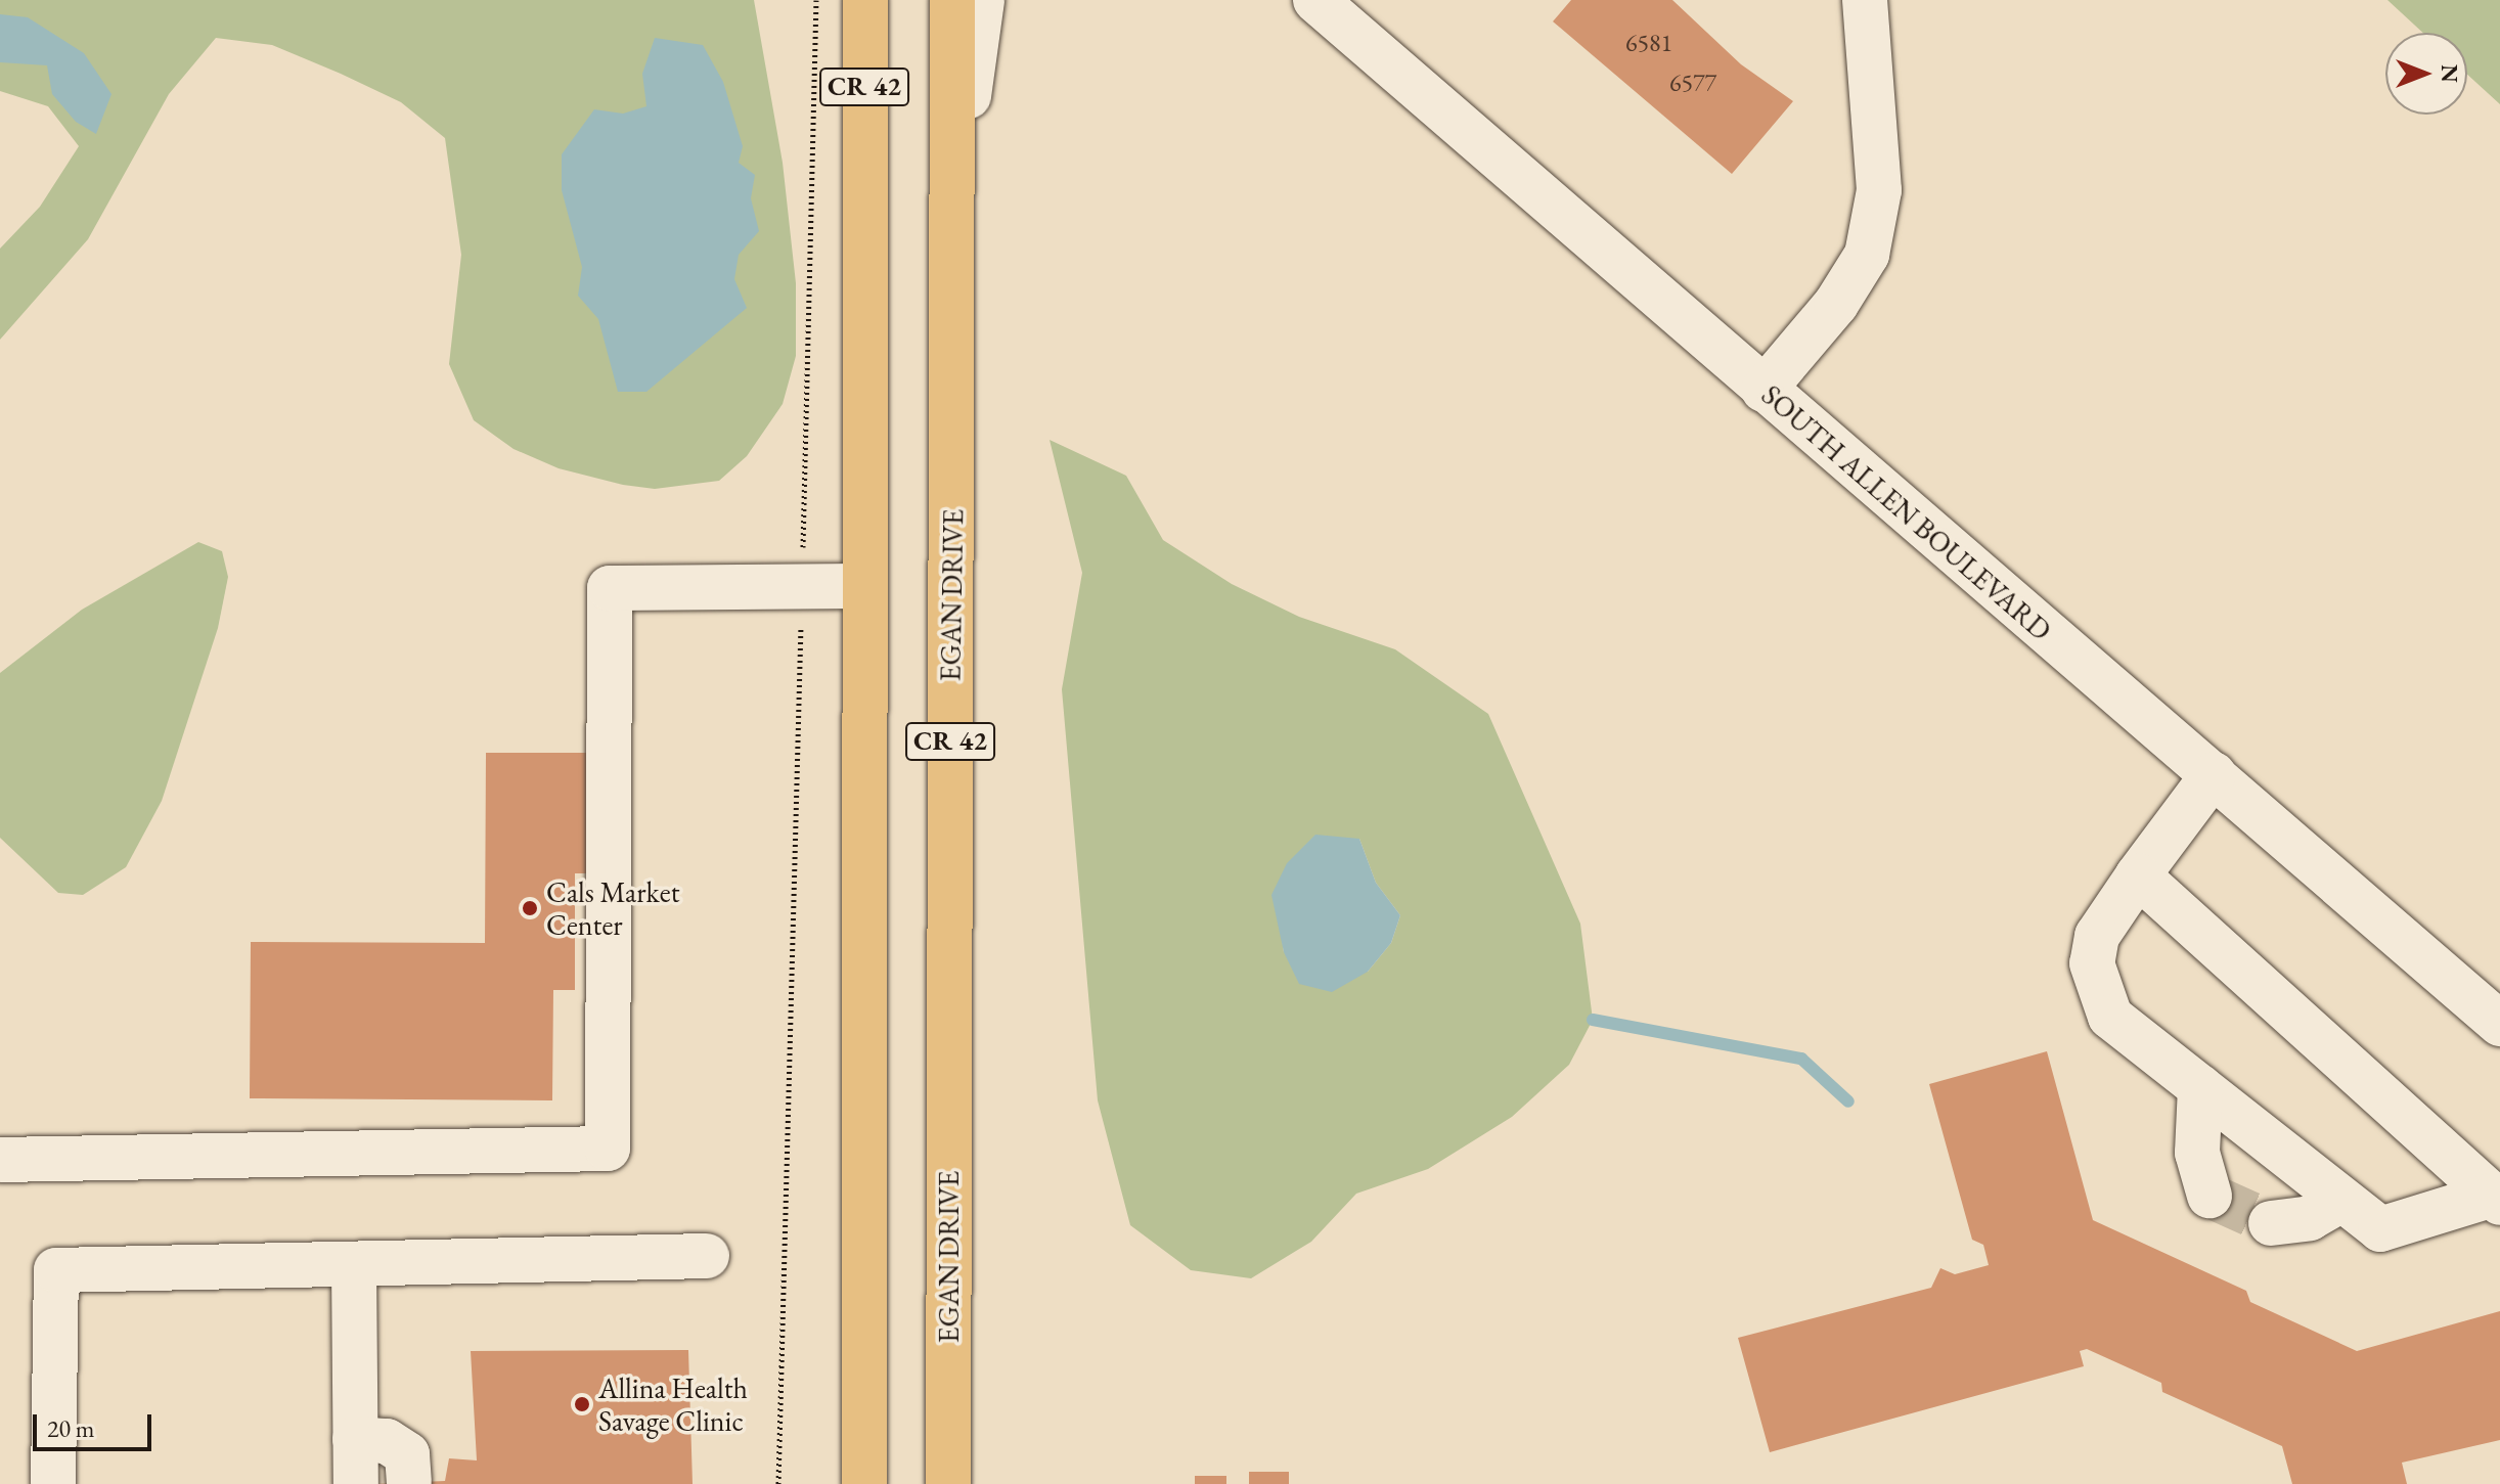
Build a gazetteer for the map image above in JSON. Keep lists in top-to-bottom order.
{
  "streets": {
    "highway": ["CR 42", "EGAN DRIVE"],
    "street": ["SOUTH ALLEN BOULEVARD"]
  },
  "places": ["Cals Market Center", "Allina Health Savage Clinic"],
  "house_numbers": ["6581", "6577"],
  "scale_bar": "20 m",
  "north": "right"
}
